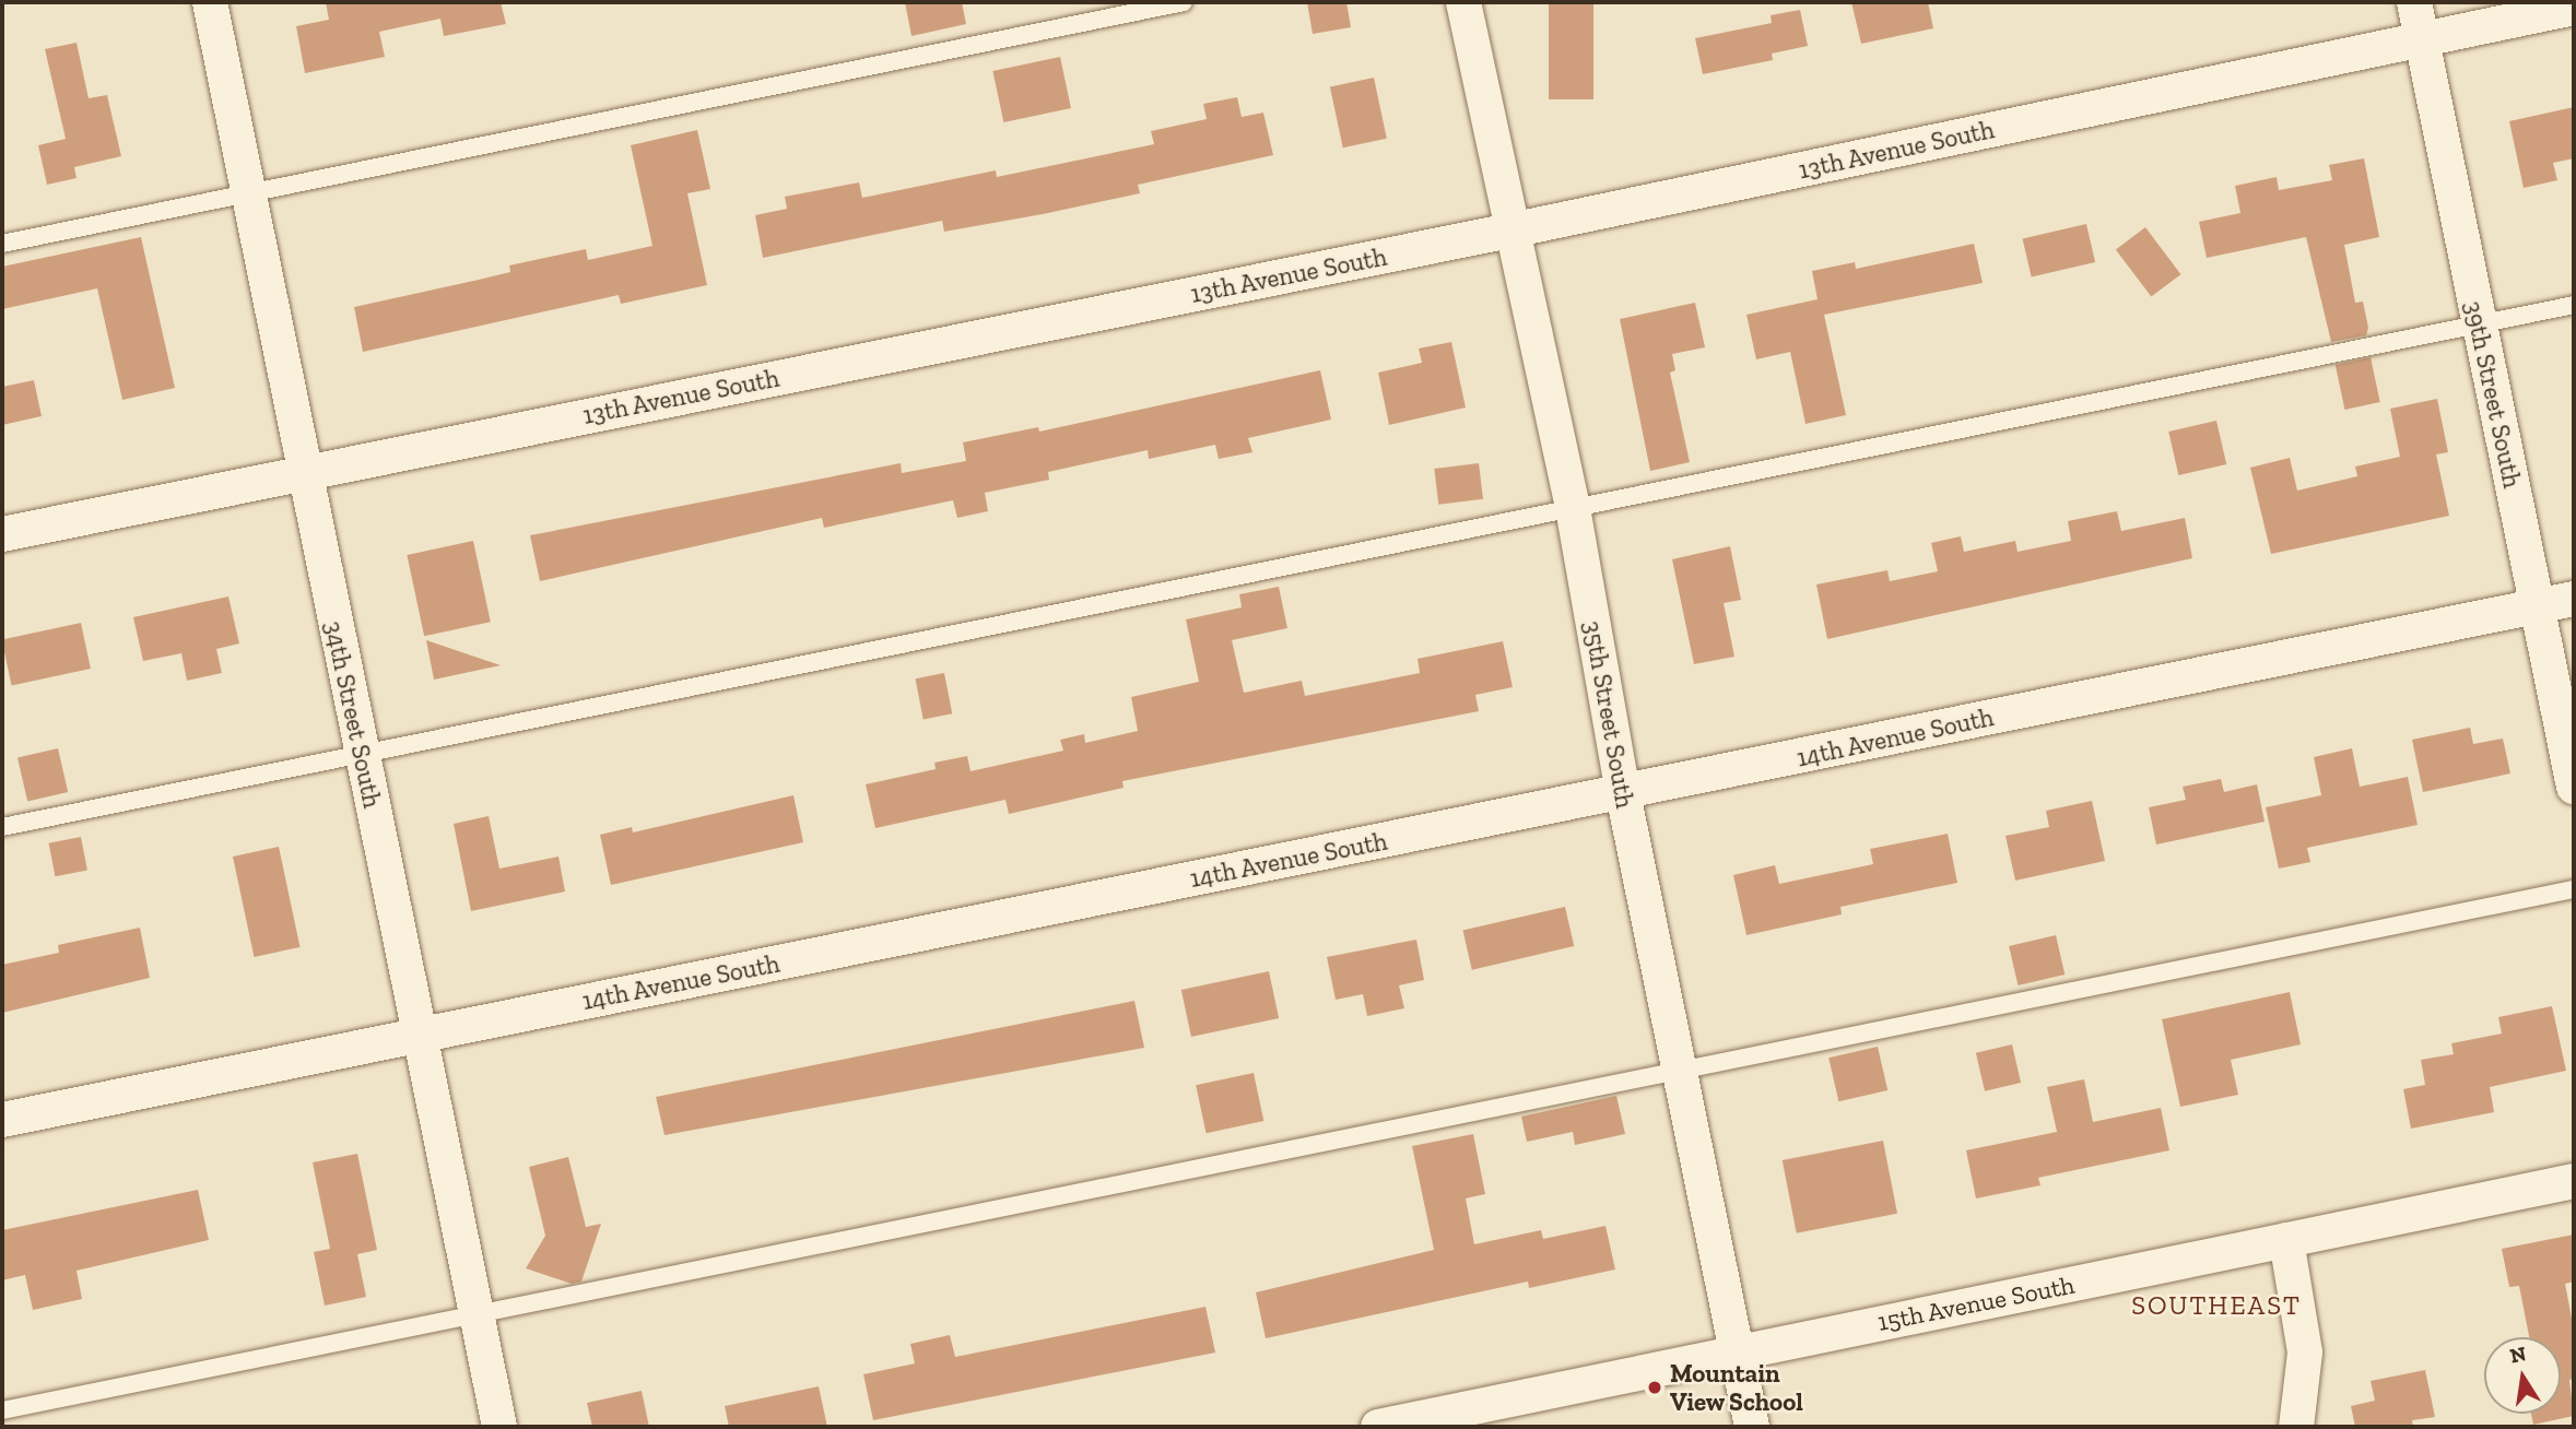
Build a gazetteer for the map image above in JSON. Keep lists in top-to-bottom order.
{
  "streets": {
    "street": [
      "13th Avenue South",
      "39th Street South",
      "34th Street South",
      "35th Street South",
      "14th Avenue South",
      "15th Avenue South"
    ]
  },
  "crossings": [
    ["13th Avenue South", "39th Street South"],
    ["13th Avenue South", "34th Street South"],
    ["13th Avenue South", "35th Street South"],
    ["39th Street South", "14th Avenue South"],
    ["34th Street South", "14th Avenue South"],
    ["35th Street South", "14th Avenue South"],
    ["35th Street South", "15th Avenue South"]
  ],
  "districts": ["SOUTHEAST"],
  "places": ["Mountain View School"],
  "north": "top"
}
